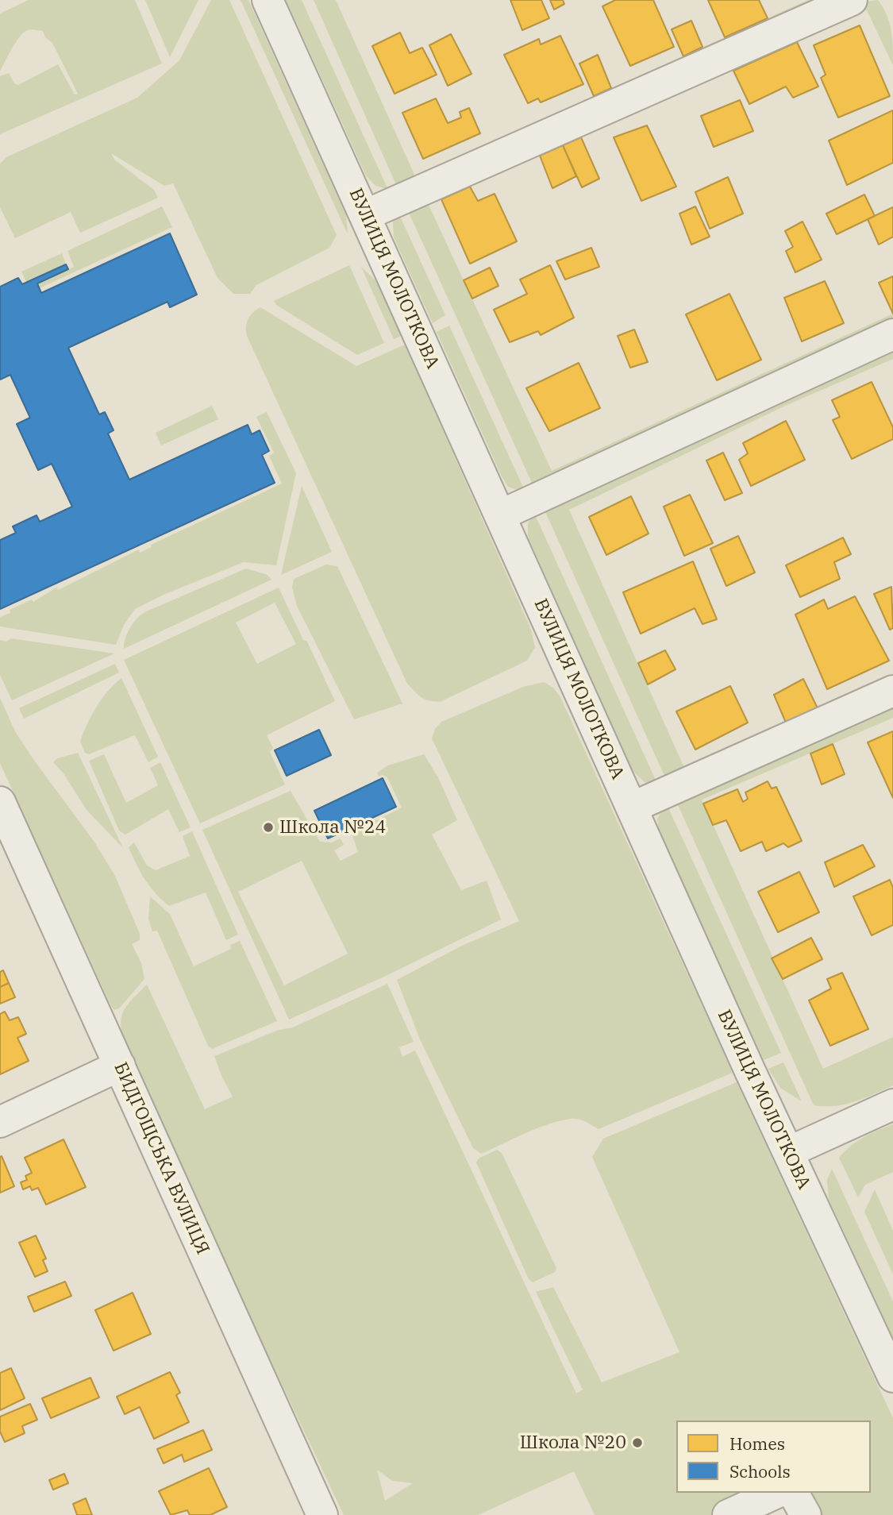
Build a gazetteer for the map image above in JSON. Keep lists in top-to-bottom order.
{
  "streets": {
    "street": ["ВУЛИЦЯ МОЛОТКОВА", "БИДГОЩСЬКА ВУЛИЦЯ"]
  },
  "places": ["Школа №24", "Школа №20"],
  "legend": ["Homes", "Schools"]
}
